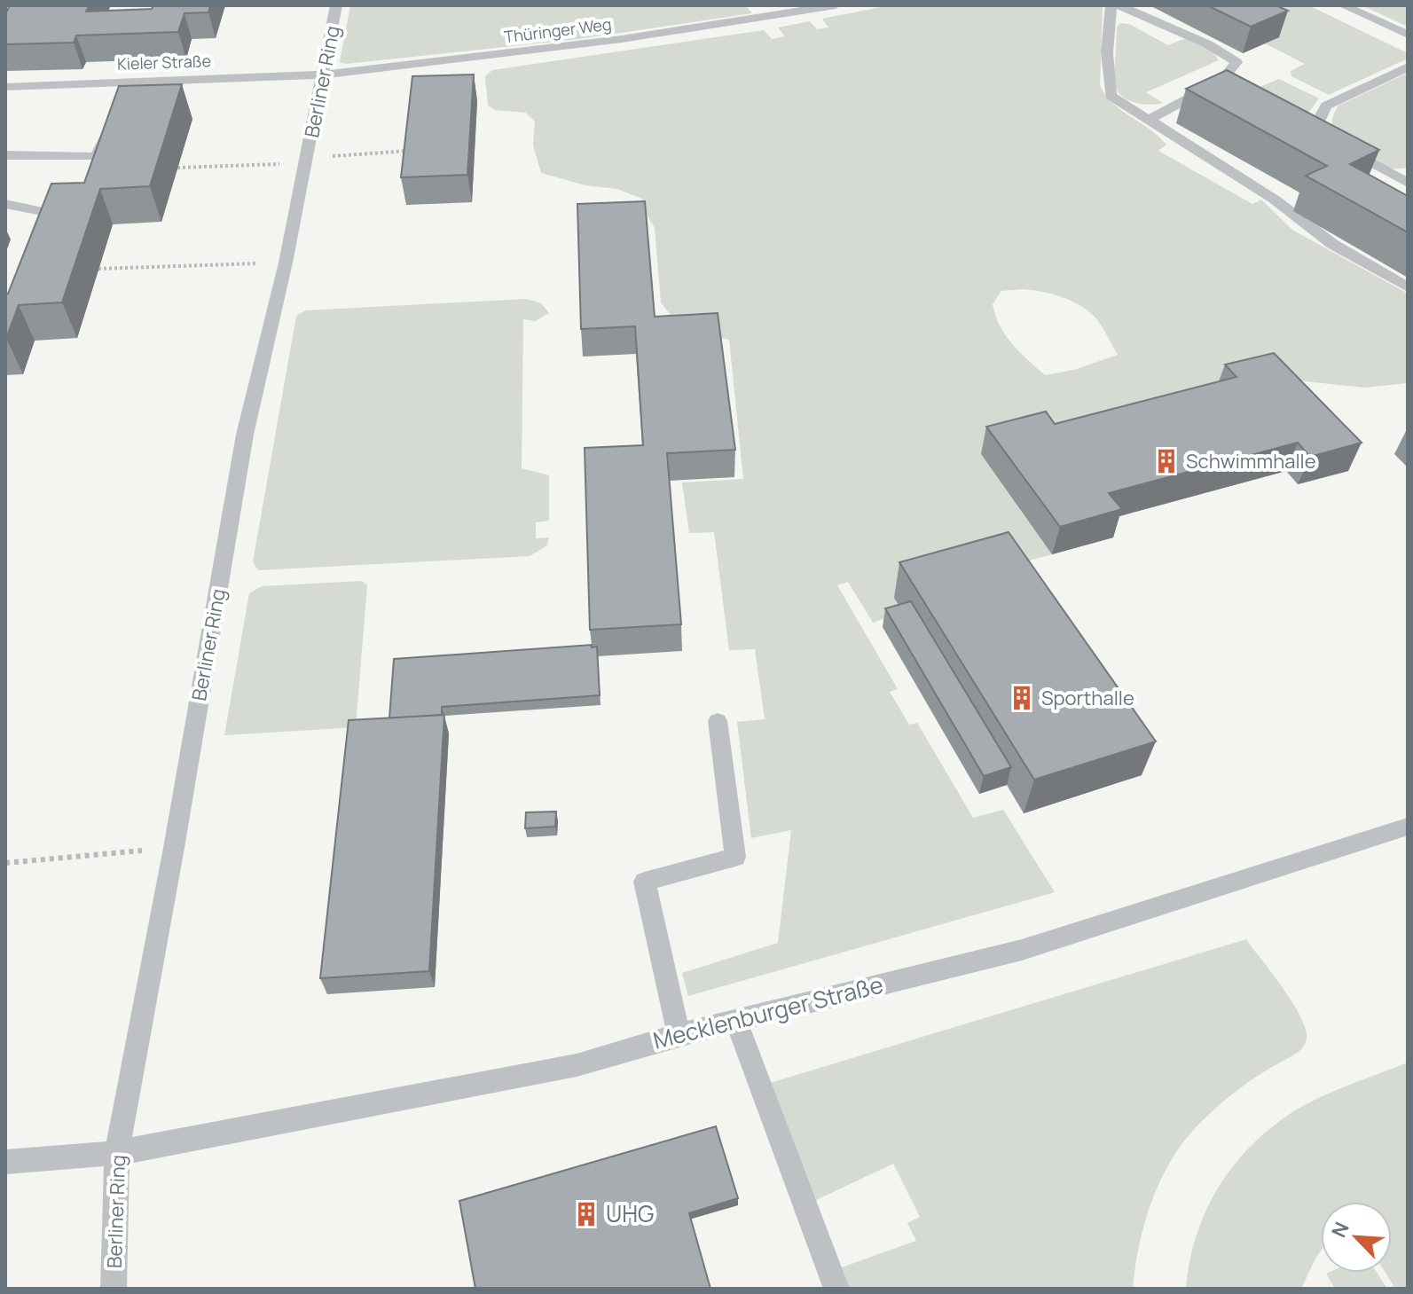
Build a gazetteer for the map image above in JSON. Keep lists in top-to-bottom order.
{
  "streets": {
    "lane": [
      "Thüringer Weg",
      "Kieler Straße",
      "Berliner Ring",
      "Mecklenburger Straße"
    ]
  },
  "crossings": [
    ["Thüringer Weg", "Kieler Straße"],
    ["Thüringer Weg", "Berliner Ring"],
    ["Kieler Straße", "Berliner Ring"],
    ["Berliner Ring", "Mecklenburger Straße"]
  ],
  "places": {
    "building": ["Schwimmhalle", "Sporthalle", "UHG"]
  },
  "north": "top left"
}
